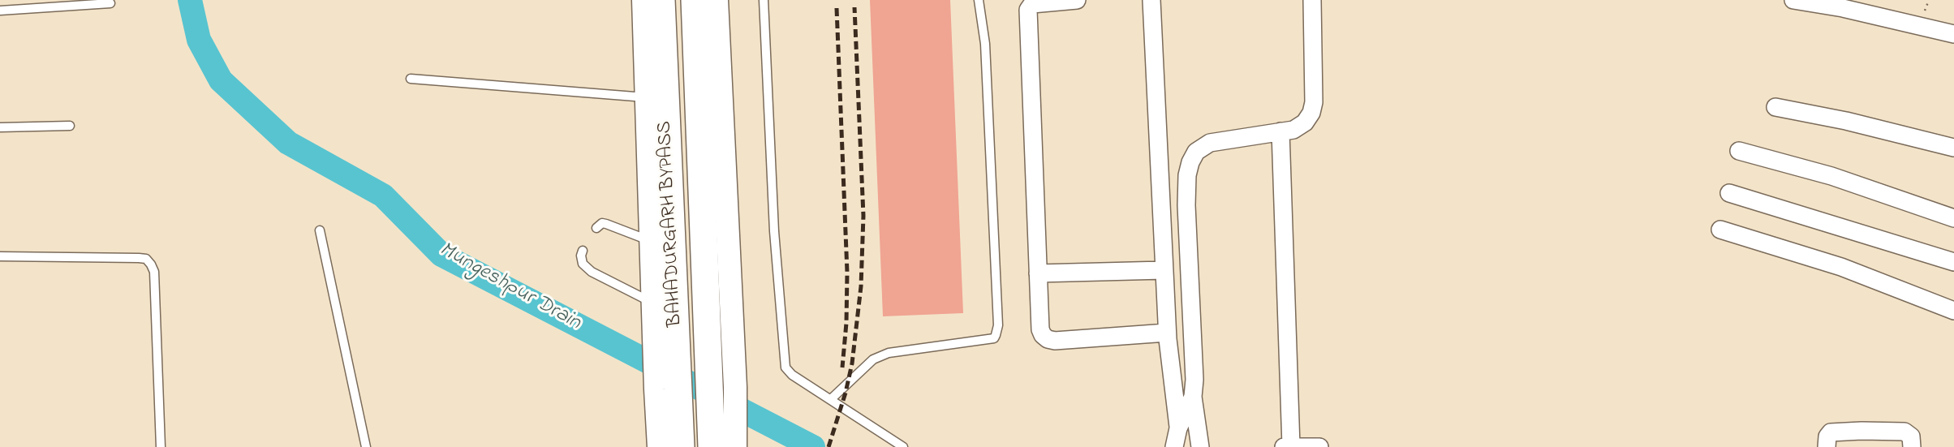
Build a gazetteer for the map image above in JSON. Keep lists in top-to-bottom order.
{
  "streets": {
    "highway": ["BAHADURGARH BYPASS"]
  },
  "water": ["Mungeshpur Drain"]
}
